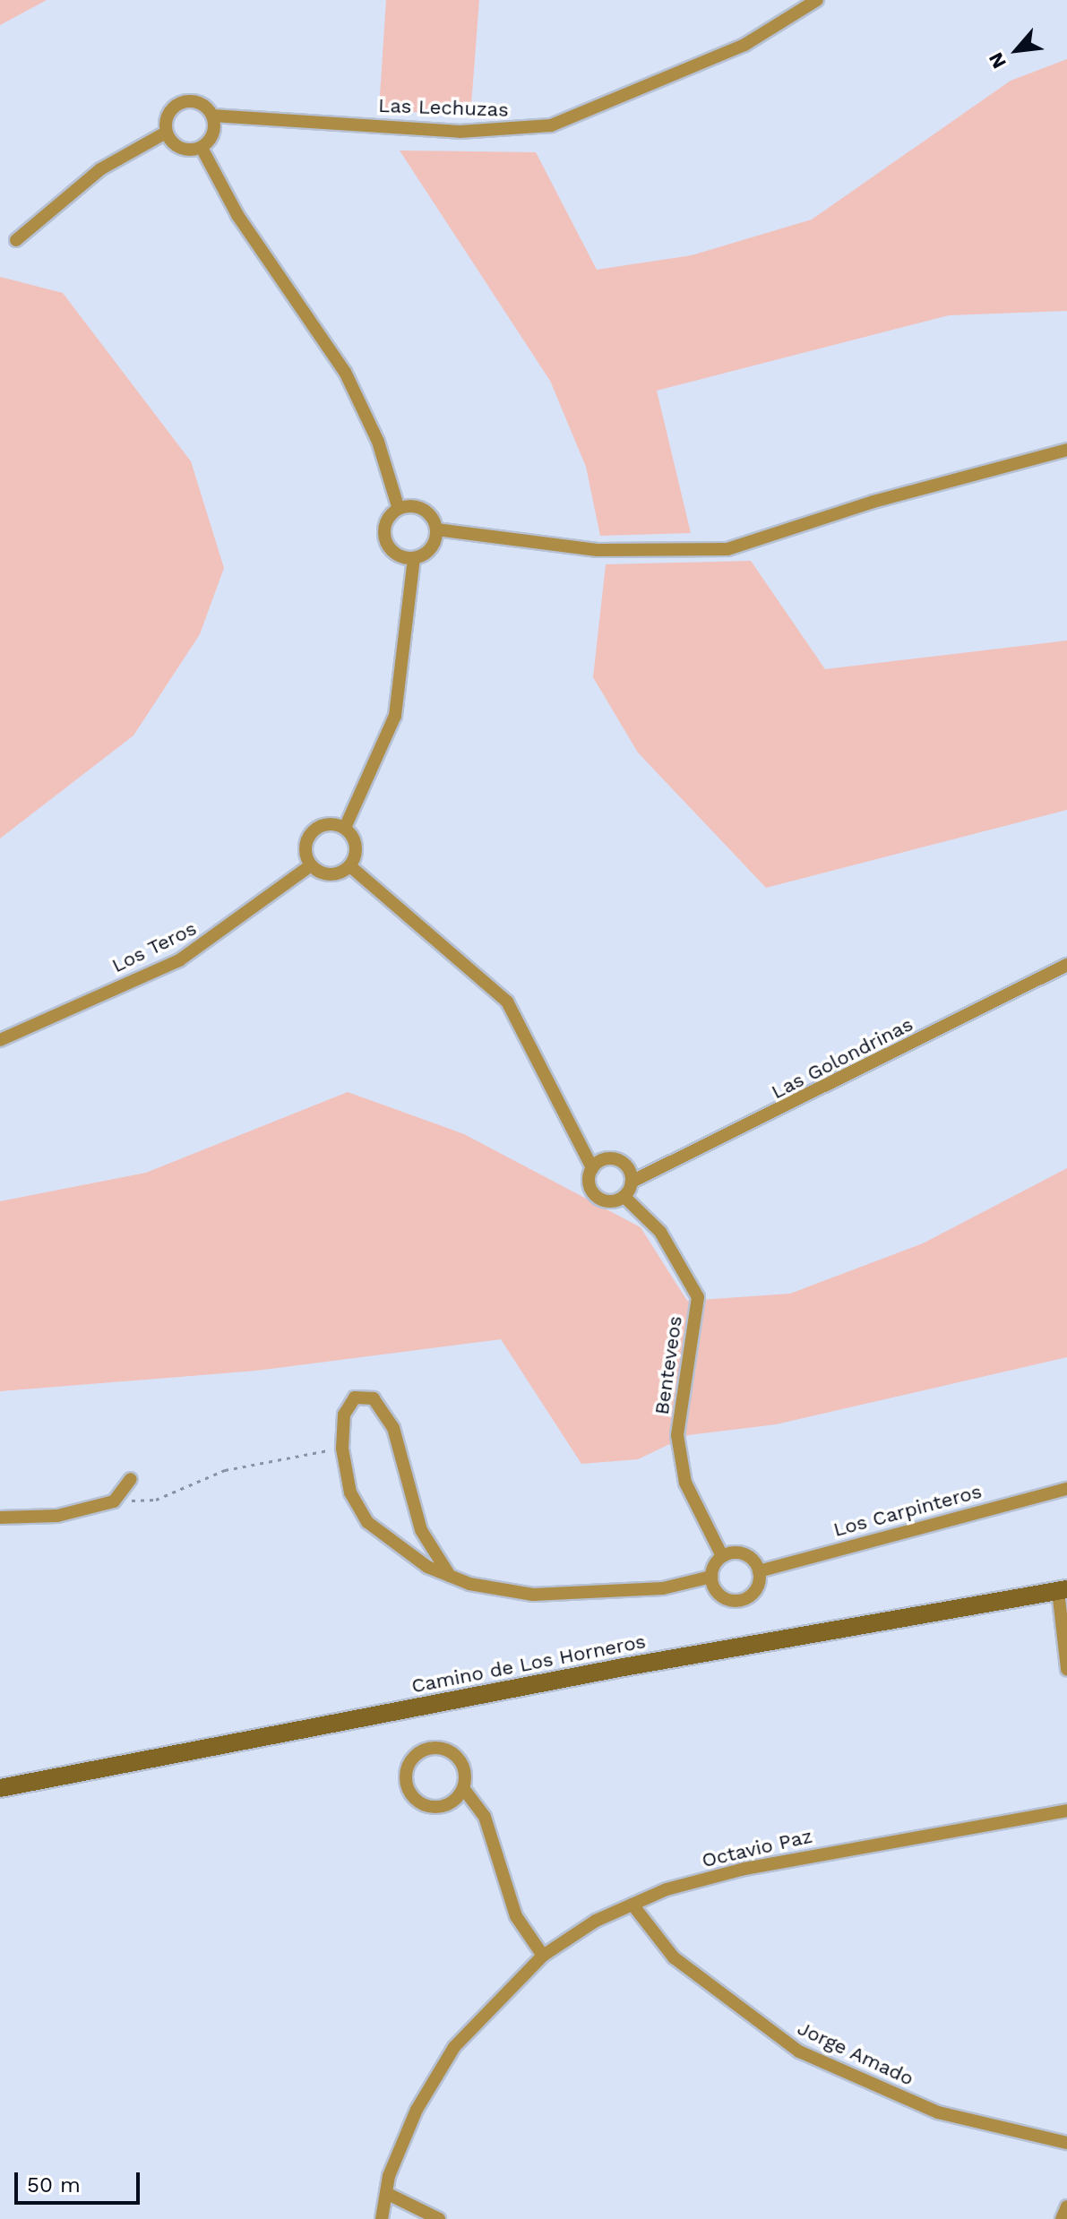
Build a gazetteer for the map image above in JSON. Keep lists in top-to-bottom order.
{
  "streets": {
    "street": [
      "Las Lechuzas",
      "Los Teros",
      "Las Golondrinas",
      "Benteveos",
      "Los Carpinteros",
      "Camino de Los Horneros",
      "Octavio Paz",
      "Jorge Amado"
    ]
  },
  "crossings": [
    ["Las Golondrinas", "Benteveos"],
    ["Benteveos", "Los Carpinteros"],
    ["Octavio Paz", "Jorge Amado"]
  ],
  "scale_bar": "50 m",
  "north": "bottom left"
}
